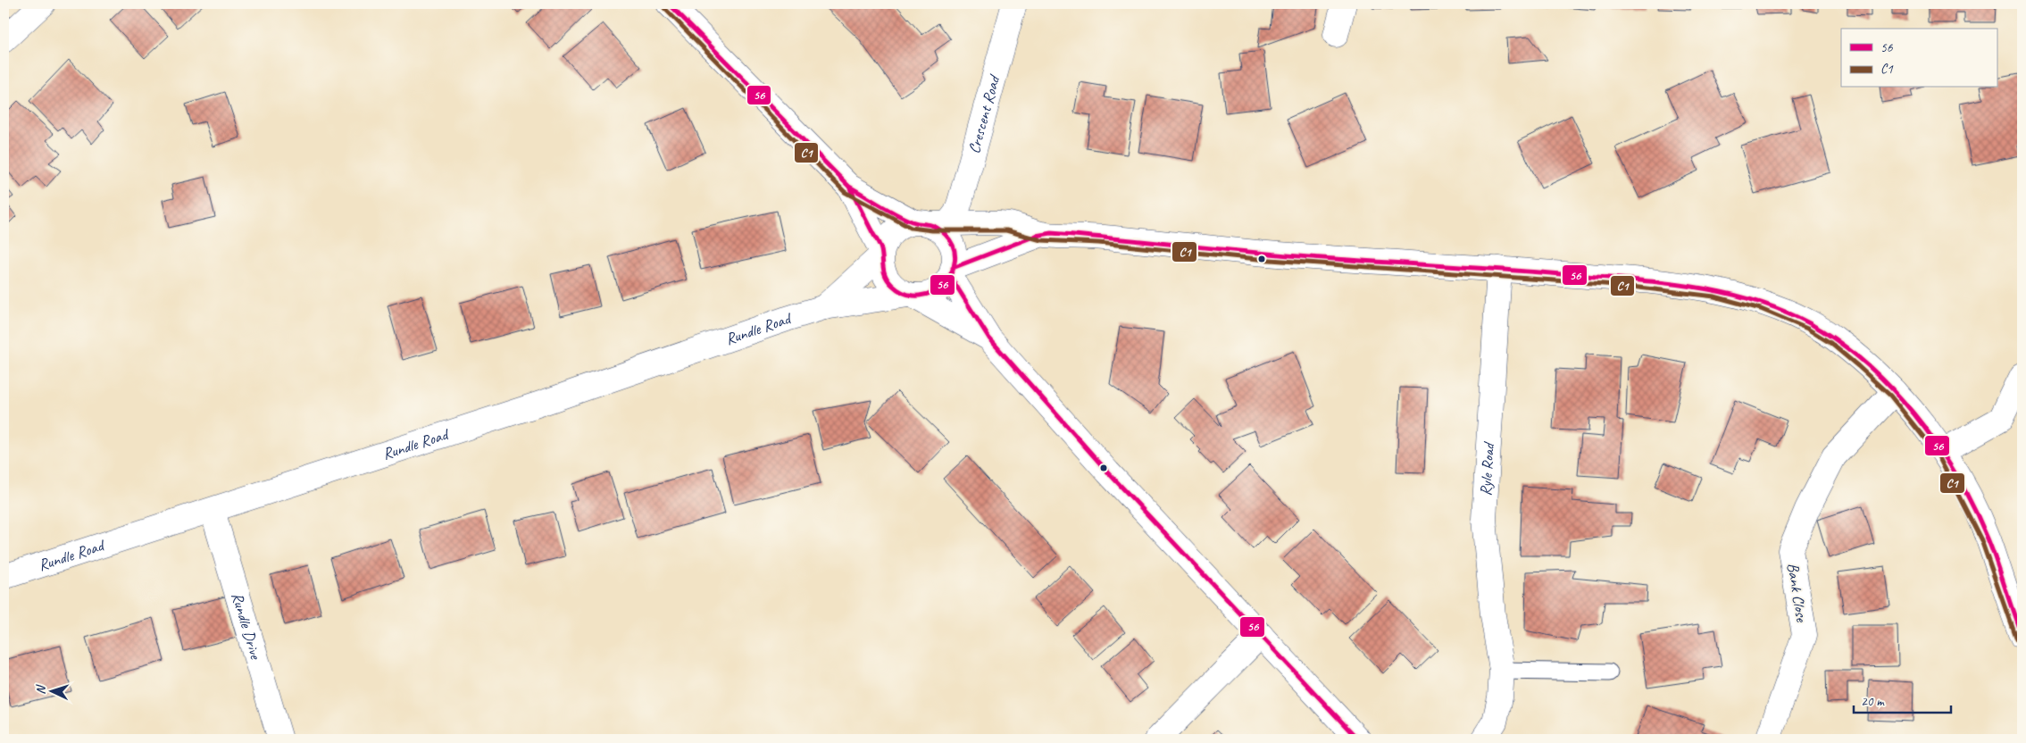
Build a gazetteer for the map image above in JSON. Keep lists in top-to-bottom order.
{
  "streets": {
    "street": [
      "Crescent Road",
      "Rundle Road",
      "Ryle Road",
      "Bank Close",
      "Rundle Drive"
    ]
  },
  "crossings": [
    ["Crescent Road", "Rundle Road"],
    ["Rundle Road", "Rundle Drive"]
  ],
  "lines": ["transit line 56", "transit line C1"],
  "legend": ["56", "C1"],
  "scale_bar": "20 m",
  "north": "left"
}
